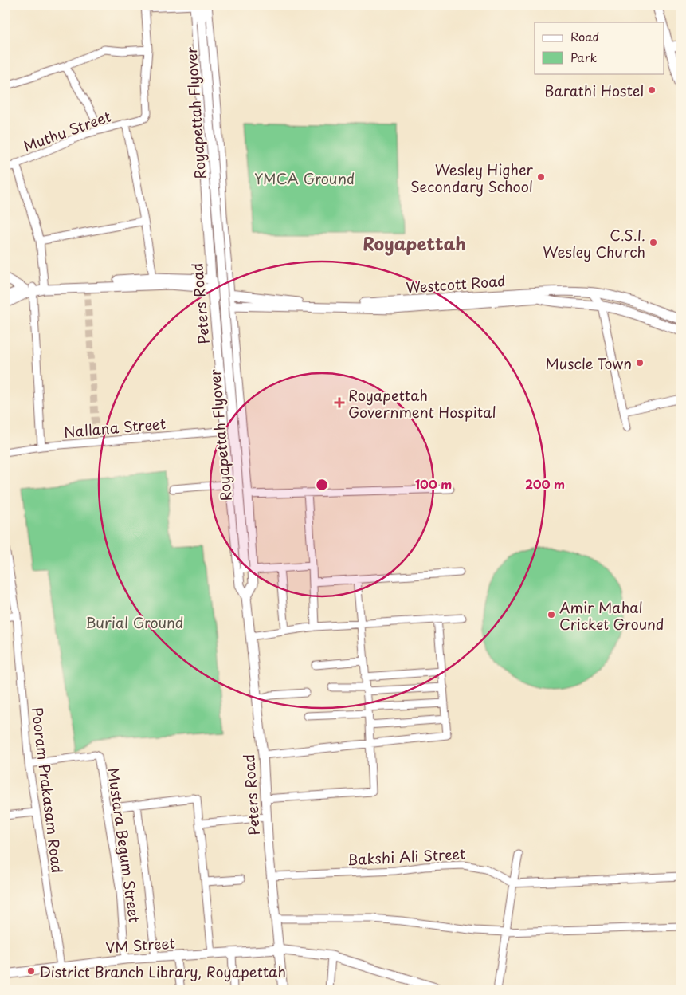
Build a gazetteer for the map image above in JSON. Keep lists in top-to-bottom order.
{
  "streets": {
    "main road": [
      "Royapettah Flyover",
      "Westcott Road",
      "Peters Road",
      "VM Street"
    ],
    "street": [
      "Muthu Street",
      "Nallana Street",
      "Pooram Prakasam Road",
      "Mustara Begum Street",
      "Bakshi Ali Street"
    ]
  },
  "crossings": [
    ["Royapettah Flyover", "Peters Road"],
    ["Peters Road", "Nallana Street"],
    ["Peters Road", "Bakshi Ali Street"],
    ["Peters Road", "VM Street"],
    ["Pooram Prakasam Road", "Mustara Begum Street"],
    ["Pooram Prakasam Road", "VM Street"],
    ["Mustara Begum Street", "VM Street"]
  ],
  "districts": ["Royapettah"],
  "parks": ["YMCA Ground", "Burial Ground"],
  "places": {
    "other": [
      "Barathi Hostel",
      "Wesley Higher Secondary School",
      "C.S.I. Wesley Church",
      "Muscle Town",
      "Amir Mahal Cricket Ground",
      "District Branch Library, Royapettah"
    ],
    "health": ["Royapettah Government Hospital"]
  },
  "legend": ["Road", "Park"],
  "rings": ["100 m", "200 m"]
}
